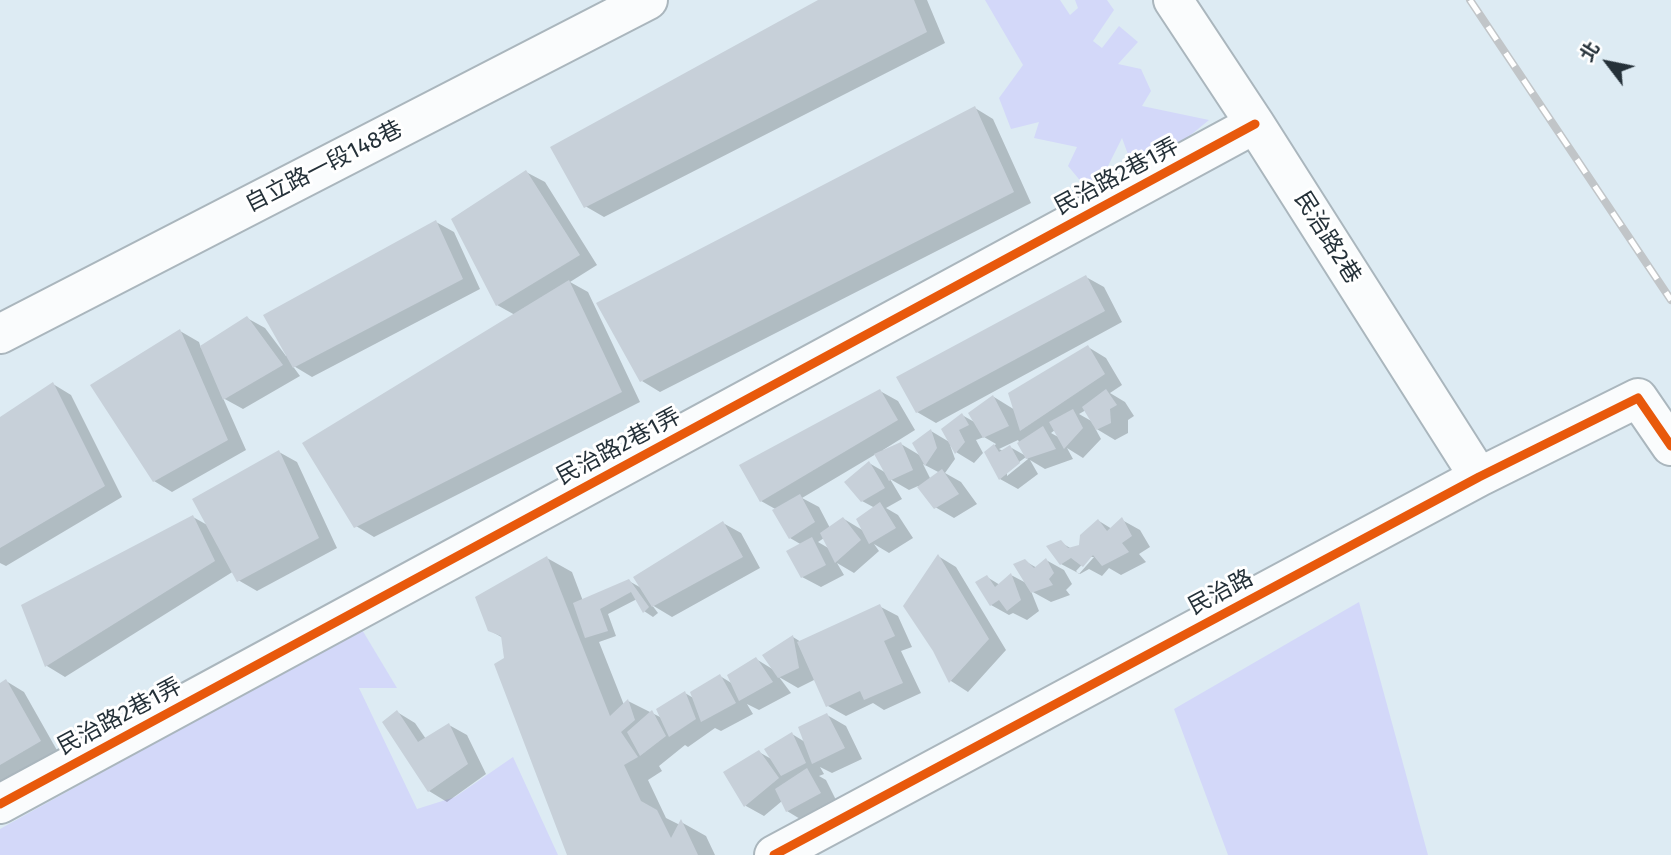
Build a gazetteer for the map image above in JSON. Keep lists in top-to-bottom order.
{
  "streets": {
    "street": [
      "自立路一段148巷",
      "民治路2巷1弄",
      "民治路2巷",
      "民治路"
    ]
  },
  "crossings": [
    ["民治路2巷1弄", "民治路2巷"],
    ["民治路2巷", "民治路"]
  ],
  "north": "top left"
}
